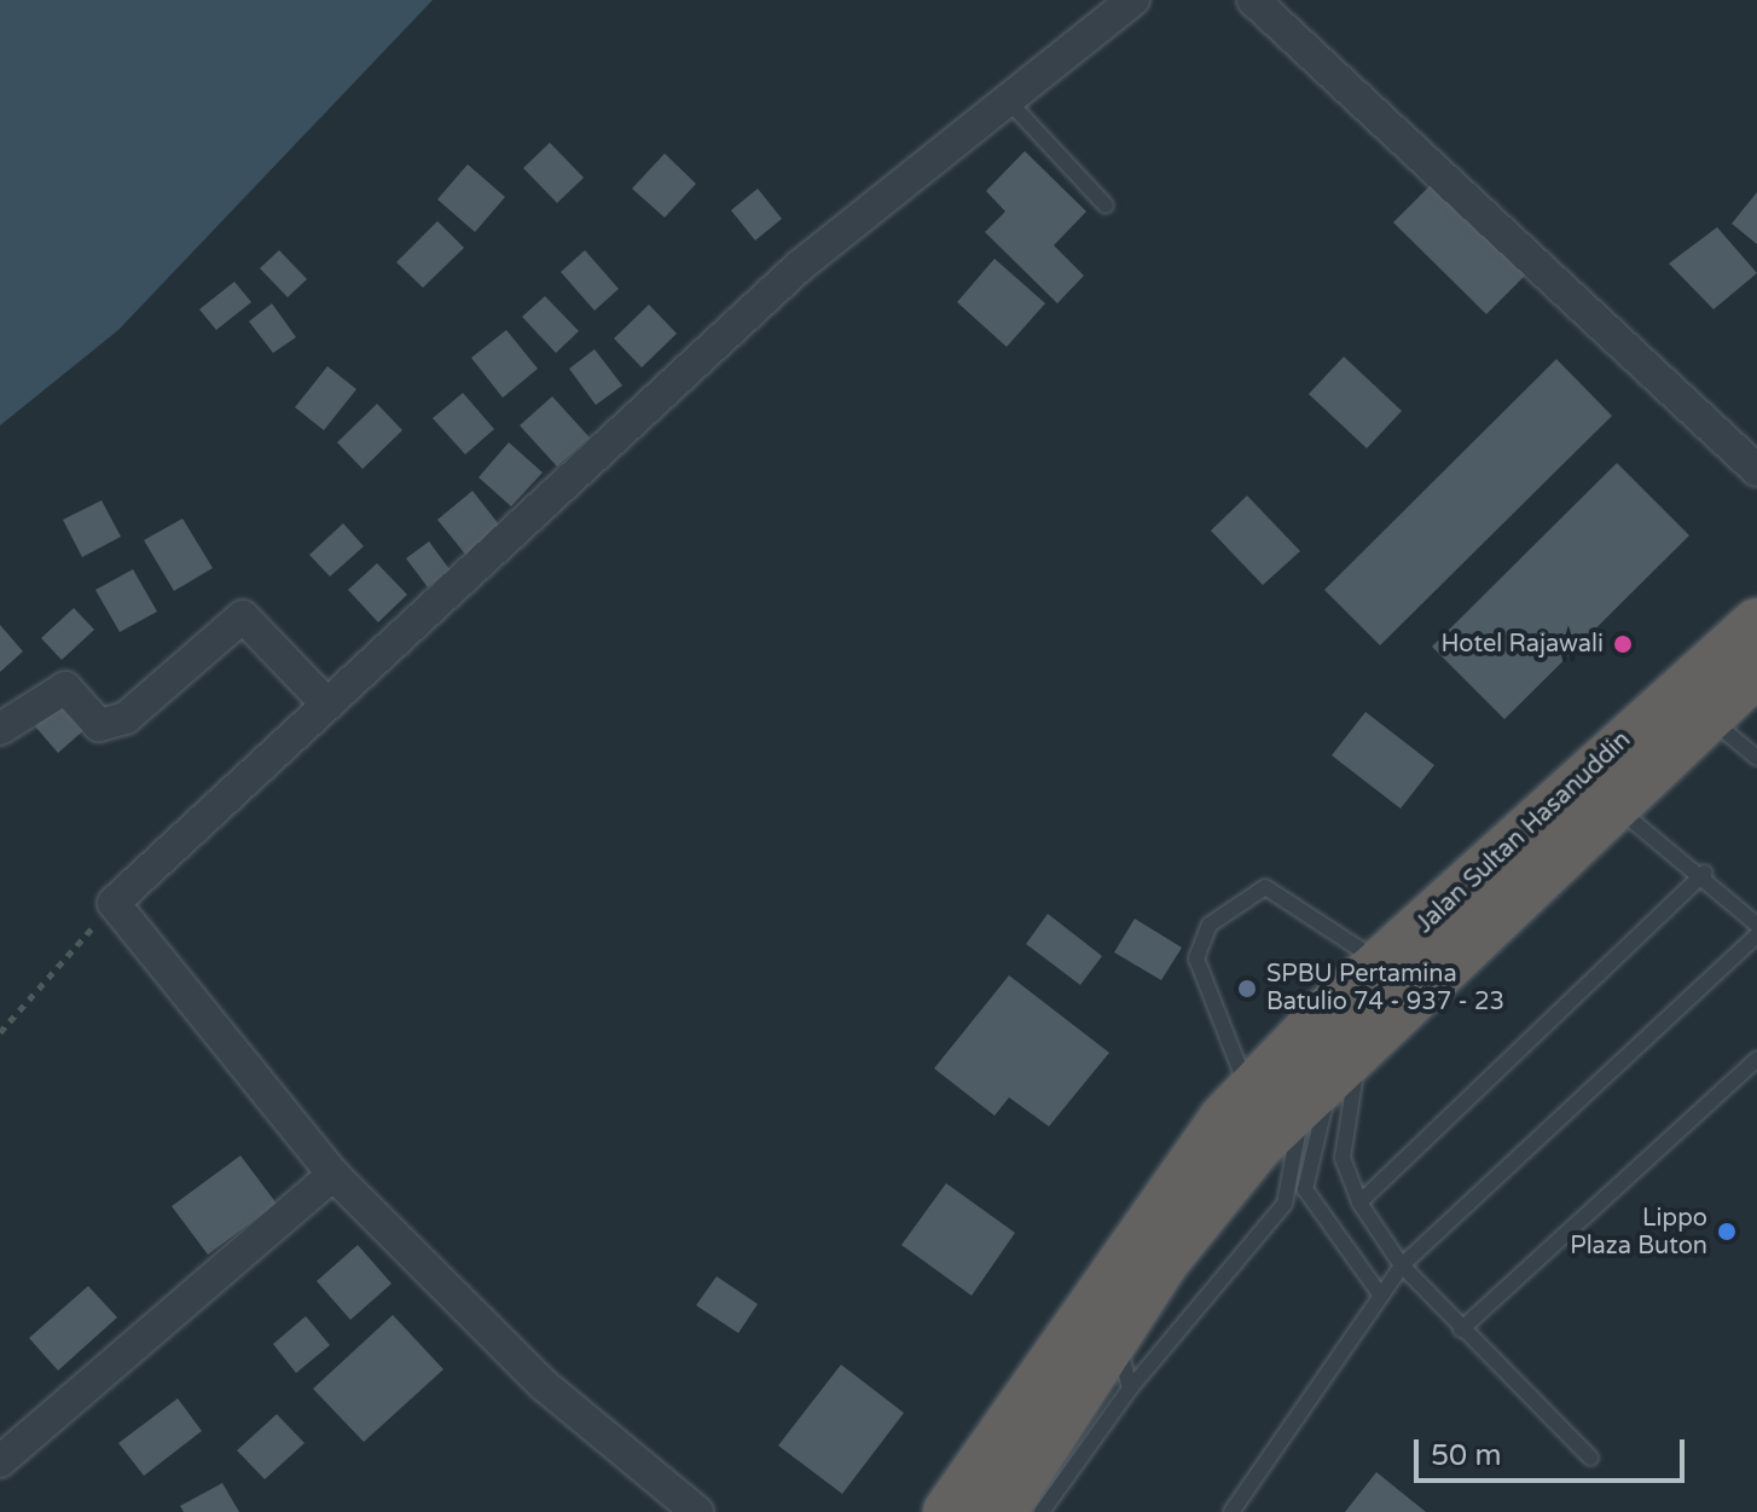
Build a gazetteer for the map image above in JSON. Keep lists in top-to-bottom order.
{
  "streets": {
    "highway": ["Jalan Sultan Hasanuddin"]
  },
  "places": ["Hotel Rajawali", "SPBU Pertamina Batulio 74 - 937 - 23", "Lippo Plaza Buton"],
  "scale_bar": "50 m"
}
